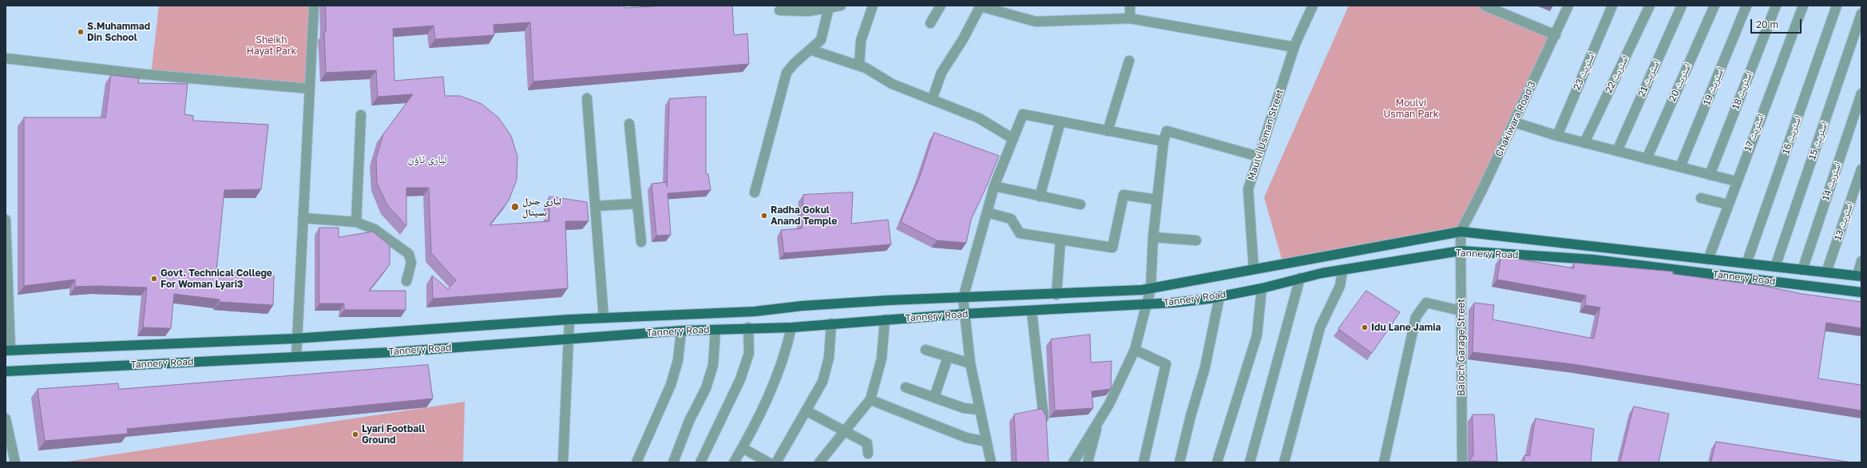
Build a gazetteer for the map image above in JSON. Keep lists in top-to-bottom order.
{
  "streets": {
    "main road": ["Tannery Road"],
    "street": [
      "اسٹریٹ 23",
      "اسٹریٹ 22",
      "اسٹریٹ 21",
      "اسٹریٹ 20",
      "اسٹریٹ 19",
      "اسٹریٹ 18",
      "Chakiwara Road 3",
      "اسٹریٹ 17",
      "Maulvi Usman Street",
      "اسٹریٹ 16",
      "اسٹریٹ 15",
      "اسٹریٹ 14",
      "اسٹریٹ 13",
      "Baloch Garage Street"
    ]
  },
  "crossings": [
    ["Chakiwara Road 3", "Tannery Road"],
    ["Chakiwara Road 3", "Baloch Garage Street"],
    ["اسٹریٹ 17", "Tannery Road"],
    ["Maulvi Usman Street", "Tannery Road"],
    ["اسٹریٹ 16", "Tannery Road"],
    ["اسٹریٹ 15", "Tannery Road"],
    ["اسٹریٹ 14", "Tannery Road"],
    ["اسٹریٹ 13", "Tannery Road"],
    ["Tannery Road", "Baloch Garage Street"]
  ],
  "districts": ["لیاری ٹاؤن"],
  "parks": ["Sheikh Hayat Park", "Moulvi Usman Park"],
  "places": [
    "S.Muhammad Din School",
    "لیاری جنرل ہسپتال",
    "Radha Gokul Anand Temple",
    "Govt. Technical College For Woman Lyari3",
    "Idu Lane Jamia",
    "Lyari Football Ground"
  ],
  "scale_bar": "20 m"
}
